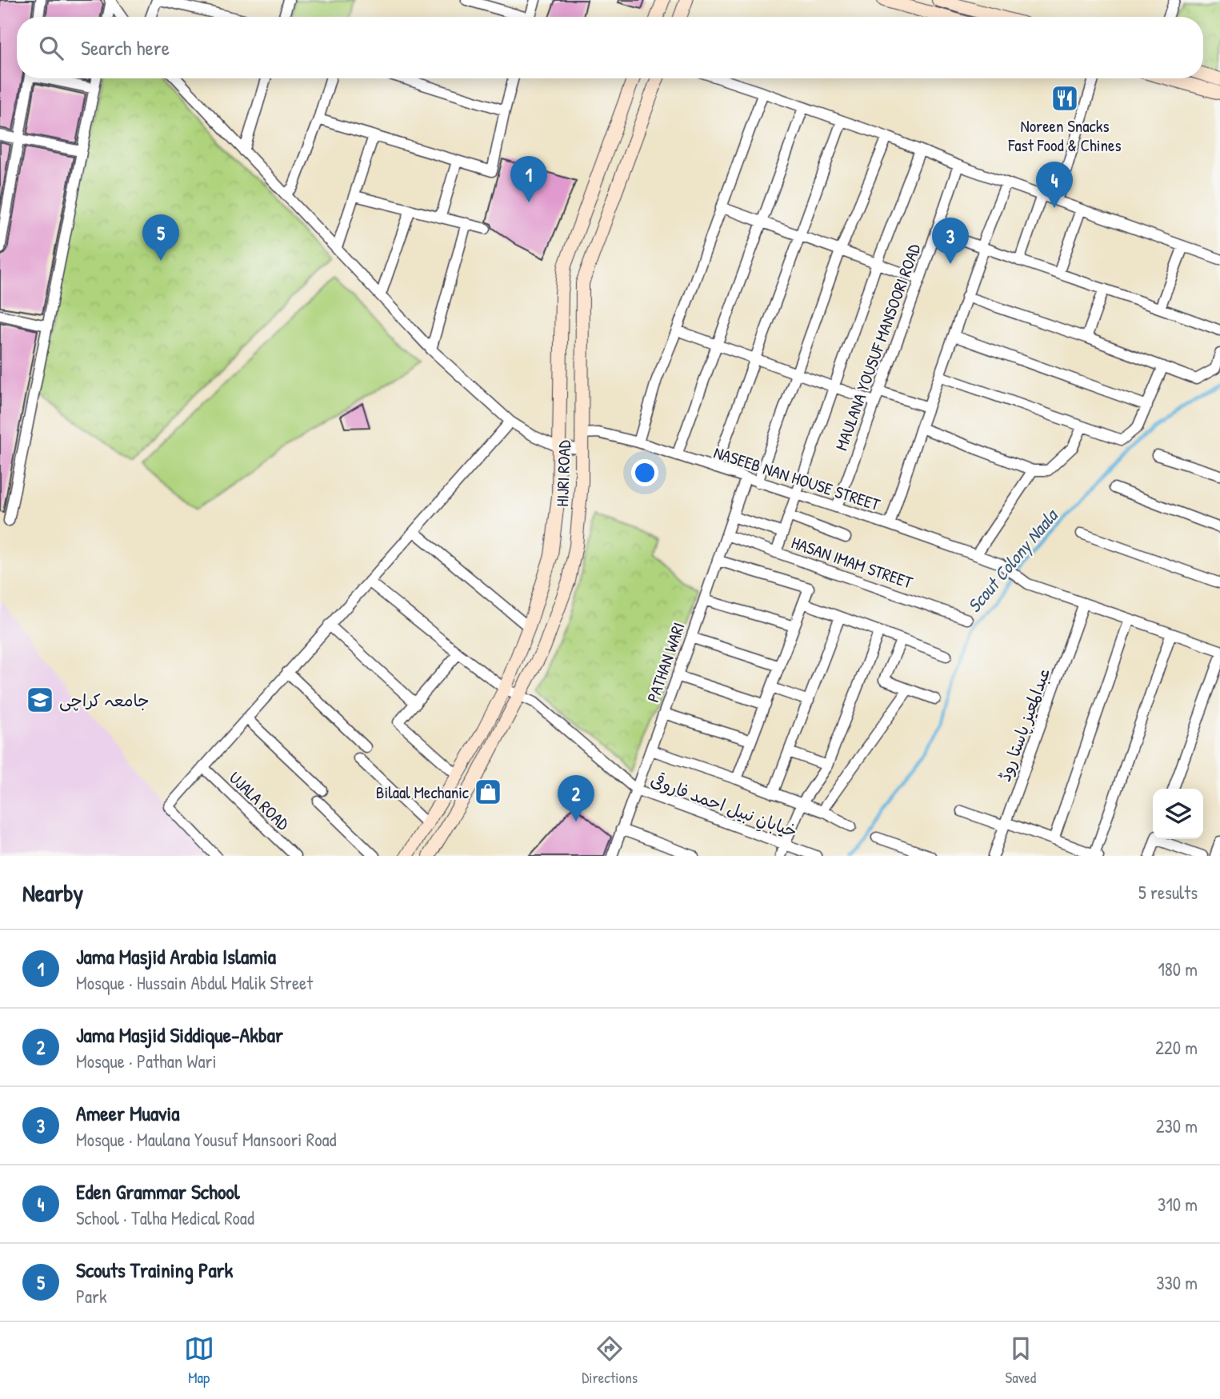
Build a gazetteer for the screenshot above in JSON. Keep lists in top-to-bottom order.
{
  "streets": {
    "main road": ["HIJRI ROAD"],
    "street": [
      "MAULANA YOUSUF MANSOORI ROAD",
      "NASEEB NAN HOUSE STREET",
      "HASAN IMAM STREET",
      "PATHAN WARI",
      "عبدالمعیز پاستا روڈ",
      "UJALA ROAD",
      "خیابانِ نبیل احمد فاروقی"
    ]
  },
  "crossings": [
    ["MAULANA YOUSUF MANSOORI ROAD", "NASEEB NAN HOUSE STREET"],
    ["HIJRI ROAD", "NASEEB NAN HOUSE STREET"],
    ["HIJRI ROAD", "خیابانِ نبیل احمد فاروقی"],
    ["NASEEB NAN HOUSE STREET", "PATHAN WARI"],
    ["NASEEB NAN HOUSE STREET", "عبدالمعیز پاستا روڈ"],
    ["HASAN IMAM STREET", "PATHAN WARI"],
    ["PATHAN WARI", "خیابانِ نبیل احمد فاروقی"]
  ],
  "water": ["Scout Colony Naala"],
  "places": {
    "restaurant": ["Noreen Snacks Fast Food & Chines"],
    "school or university": ["جامعہ کراچی"],
    "shop": ["Bilaal Mechanic"]
  },
  "page": {
    "search": "Search here",
    "pins": [
      "1",
      "4",
      "5",
      "3",
      "2"
    ],
    "heading": ["Nearby", "5 results"],
    "list": [
      {
        "mark": "1",
        "name": "Jama Masjid Arabia Islamia",
        "note": "Mosque · Hussain Abdul Malik Street",
        "value": "180 m"
      },
      {
        "mark": "2",
        "name": "Jama Masjid Siddique-Akbar",
        "note": "Mosque · Pathan Wari",
        "value": "220 m"
      },
      {
        "mark": "3",
        "name": "Ameer Muavia",
        "note": "Mosque · Maulana Yousuf Mansoori Road",
        "value": "230 m"
      },
      {
        "mark": "4",
        "name": "Eden Grammar School",
        "note": "School · Talha Medical Road",
        "value": "310 m"
      },
      {
        "mark": "5",
        "name": "Scouts Training Park",
        "note": "Park",
        "value": "330 m"
      }
    ],
    "nav": ["Map", "Directions", "Saved"]
  }
}
